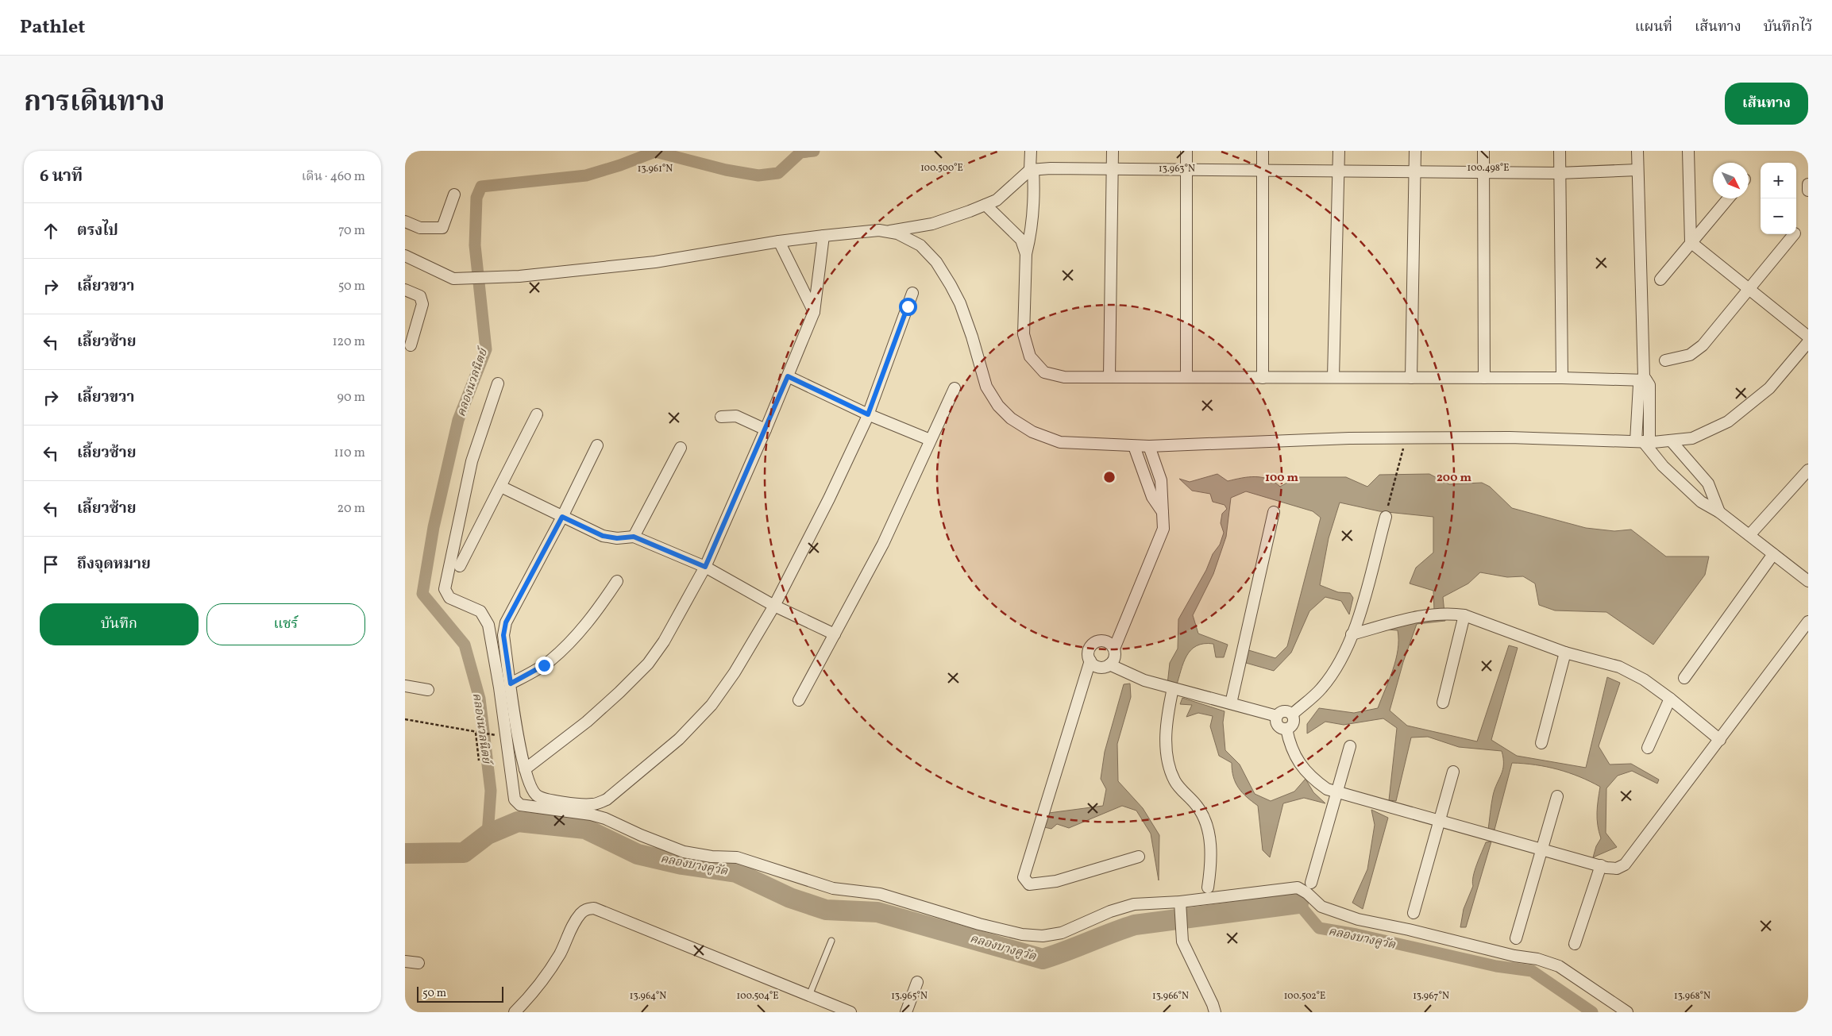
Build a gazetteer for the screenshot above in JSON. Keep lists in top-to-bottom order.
{
  "water": ["คลองนวลนิตย์", "คลองบางคูวัด"],
  "scale_bar": "50 m",
  "north": "bottom right",
  "page": {
    "header": "Pathlet",
    "nav": ["แผนที่", "เส้นทาง", "บันทึกไว้"],
    "title": "การเดินทาง",
    "buttons": [
      "เส้นทาง",
      ["บันทึก", "แชร์"]
    ],
    "heading": ["6 นาที", "เดิน · 460 m"],
    "map_buttons": ["+", "−"],
    "list": [
      ["ตรงไป", "70 m"],
      ["เลี้ยวขวา", "50 m"],
      ["เลี้ยวซ้าย", "120 m"],
      ["เลี้ยวขวา", "90 m"],
      ["เลี้ยวซ้าย", "110 m"],
      ["เลี้ยวซ้าย", "20 m"],
      "ถึงจุดหมาย"
    ],
    "scale": "50 m"
  },
  "coordinates": [
    "100.500°E",
    "100.498°E",
    "13.961°N",
    "13.963°N",
    "13.964°N",
    "13.965°N",
    "13.966°N",
    "13.967°N",
    "13.968°N",
    "100.504°E",
    "100.502°E"
  ],
  "rings": ["100 m", "200 m"]
}
